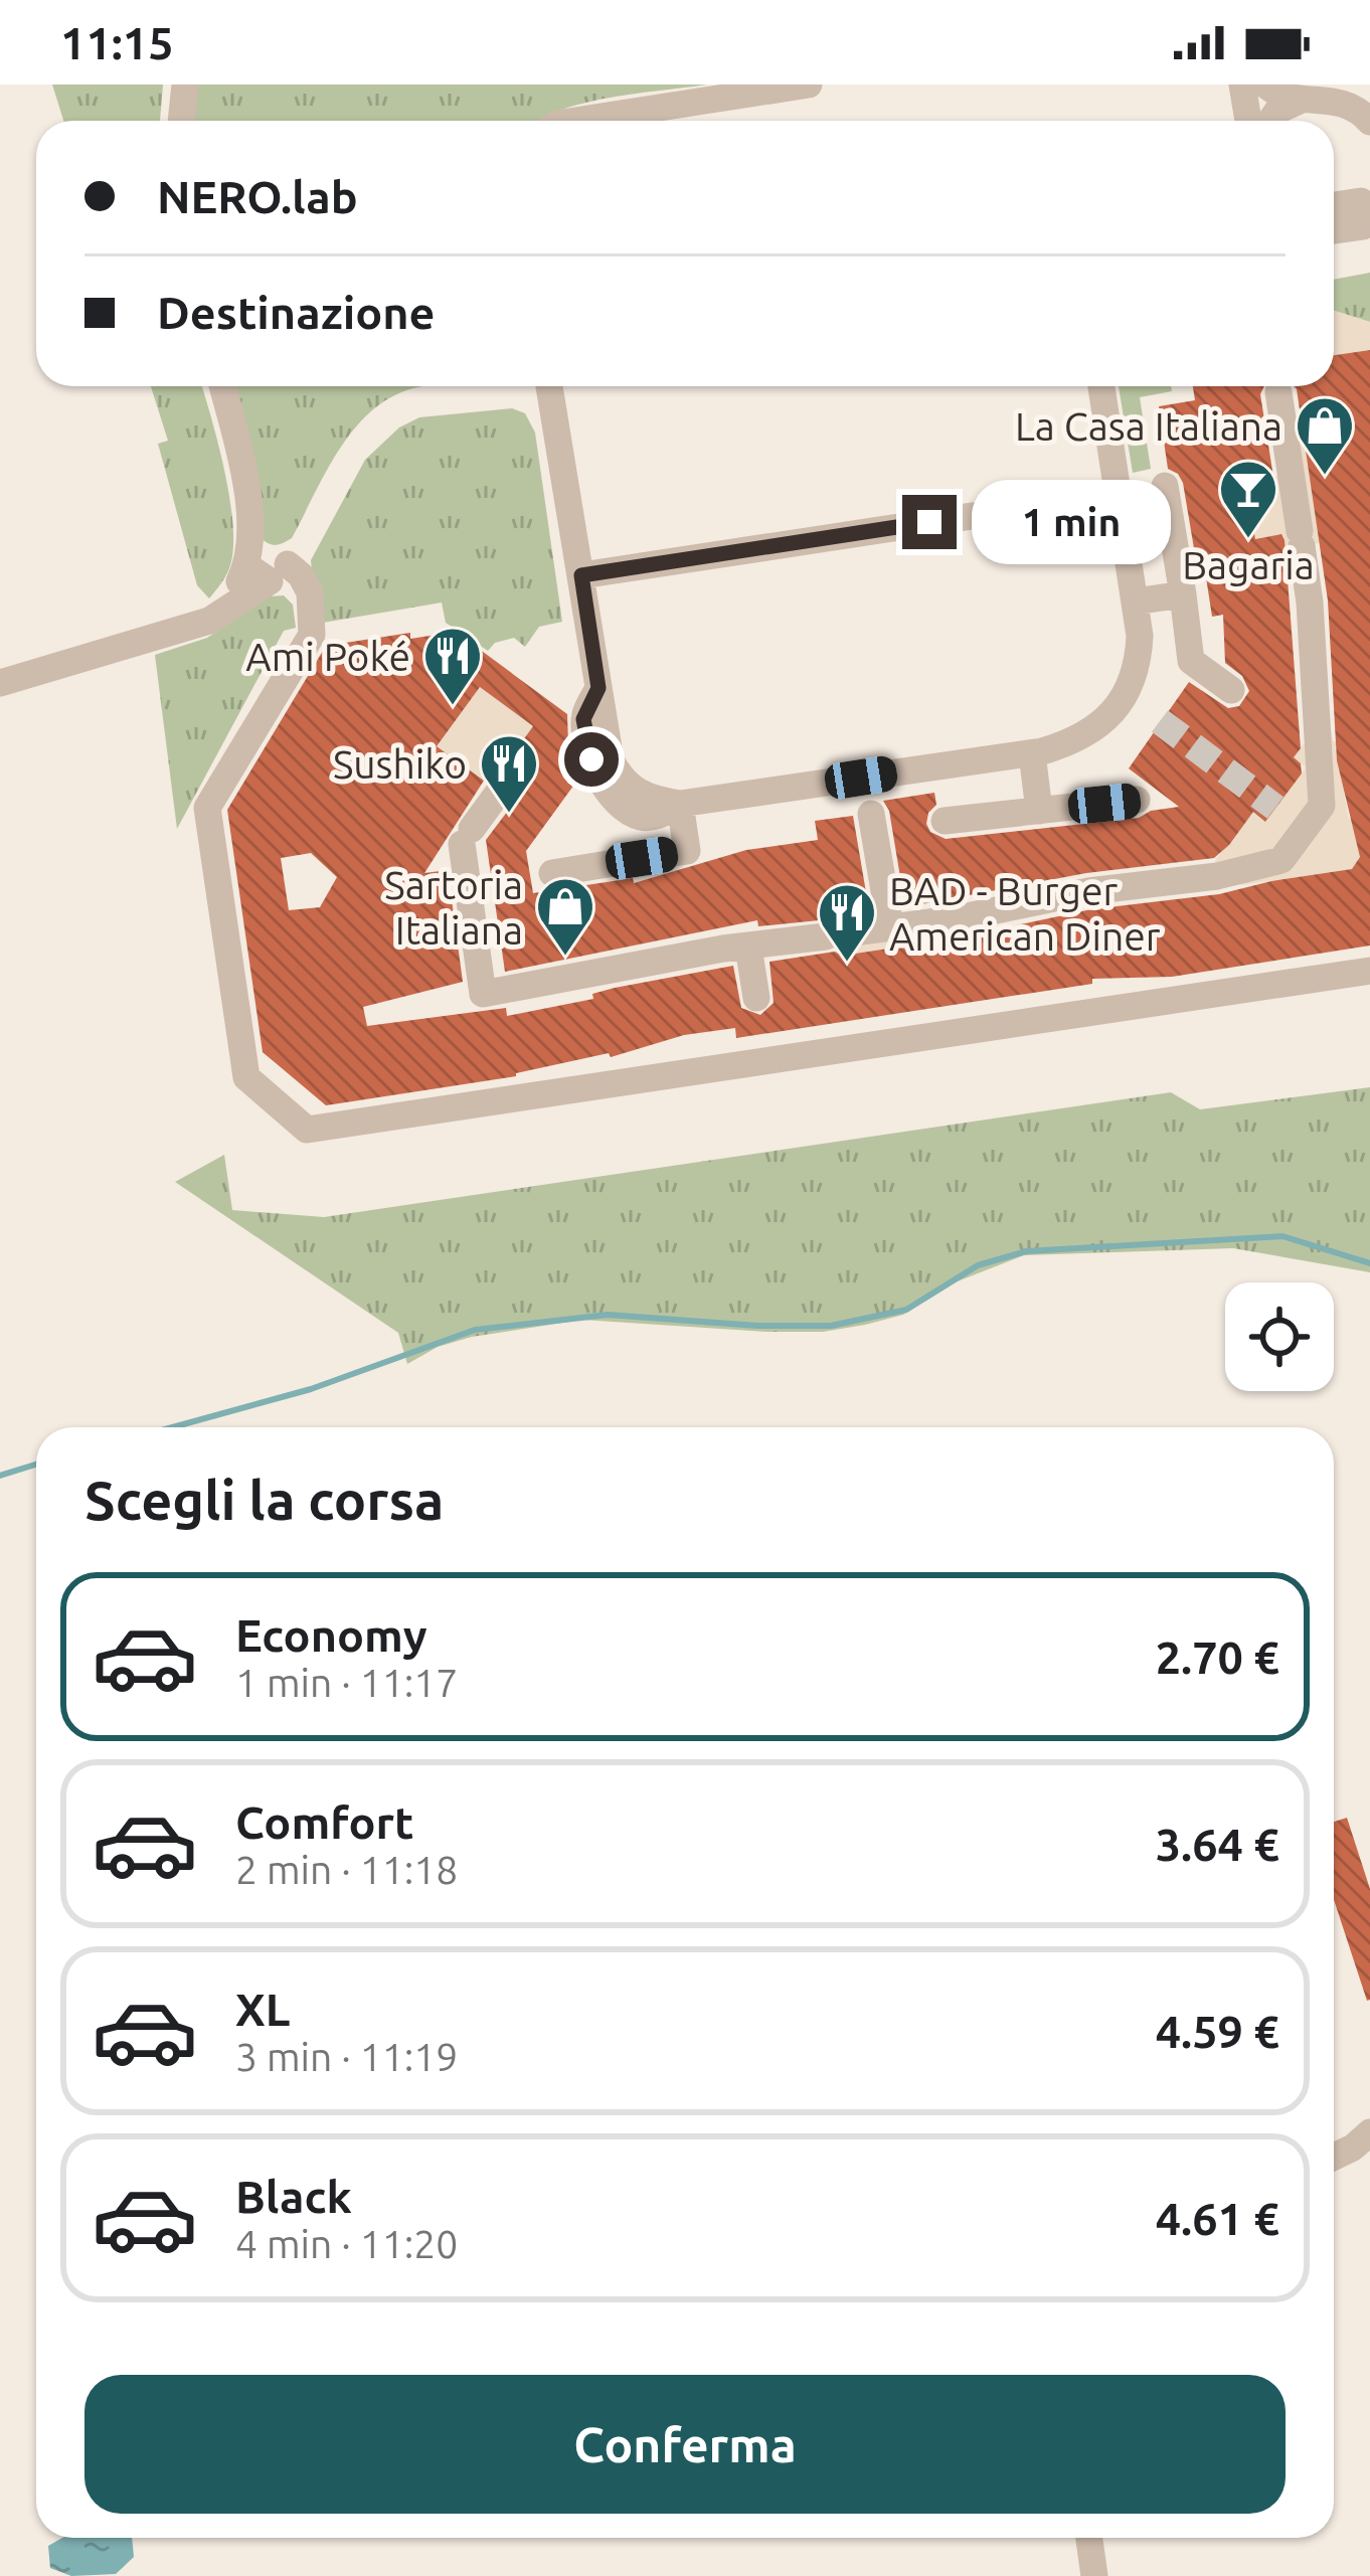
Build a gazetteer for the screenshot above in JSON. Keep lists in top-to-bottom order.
{
  "places": {
    "shop": ["La Casa Italiana", "Sartoria Italiana"],
    "bar": ["Bagaria"],
    "restaurant": ["Ami Poké", "Sushiko", "BAD - Burger American Diner"]
  },
  "page": {
    "status": "11:15",
    "banner": ["NERO.lab", "Destinazione"],
    "bubble": "1 min",
    "heading": "Scegli la corsa",
    "list": [
      {
        "name": "Economy",
        "note": "1 min · 11:17",
        "value": "2.70 €"
      },
      {
        "name": "Comfort",
        "note": "2 min · 11:18",
        "value": "3.64 €"
      },
      {
        "name": "XL",
        "note": "3 min · 11:19",
        "value": "4.59 €"
      },
      {
        "name": "Black",
        "note": "4 min · 11:20",
        "value": "4.61 €"
      }
    ],
    "buttons": "Conferma"
  }
}
